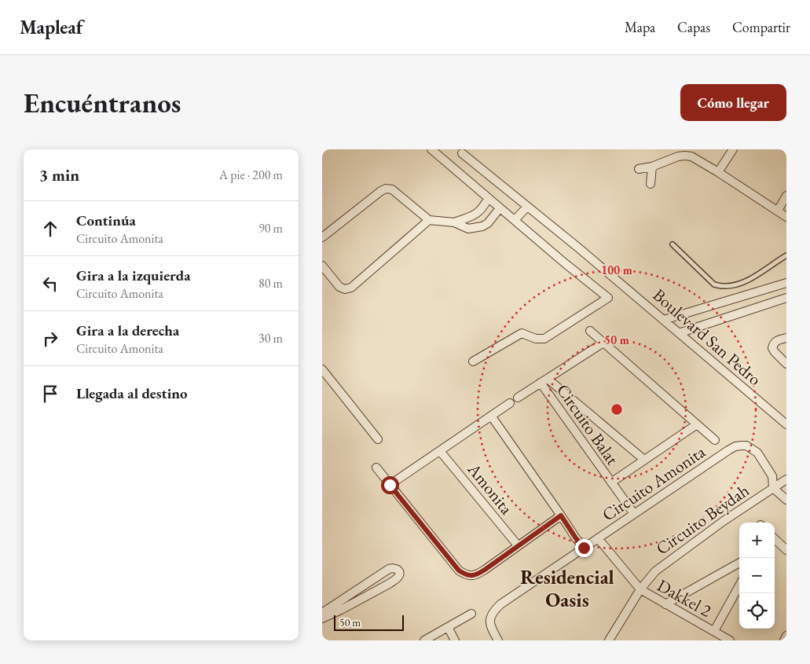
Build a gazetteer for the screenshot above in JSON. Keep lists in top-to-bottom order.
{
  "streets": {
    "street": [
      "Boulevard San Pedro",
      "Circuito Balat",
      "Circuito Amonita",
      "Amonita",
      "Circuito Beydah",
      "Dakkel 2"
    ]
  },
  "crossings": [
    ["Circuito Balat", "Circuito Amonita"],
    ["Circuito Amonita", "Circuito Beydah"],
    ["Circuito Beydah", "Dakkel 2"]
  ],
  "districts": ["Residencial Oasis"],
  "scale_bar": "50 m",
  "page": {
    "header": "Mapleaf",
    "nav": ["Mapa", "Capas", "Compartir"],
    "buttons": "Cómo llegar",
    "title": "Encuéntranos",
    "heading": ["3 min", "A pie · 200 m"],
    "list": [
      ["Continúa", "Circuito Amonita", "90 m"],
      ["Gira a la izquierda", "Circuito Amonita", "80 m"],
      ["Gira a la derecha", "Circuito Amonita", "30 m"],
      "Llegada al destino"
    ],
    "map_buttons": ["+", "−"],
    "scale": "50 m"
  },
  "rings": ["100 m", "50 m"]
}
